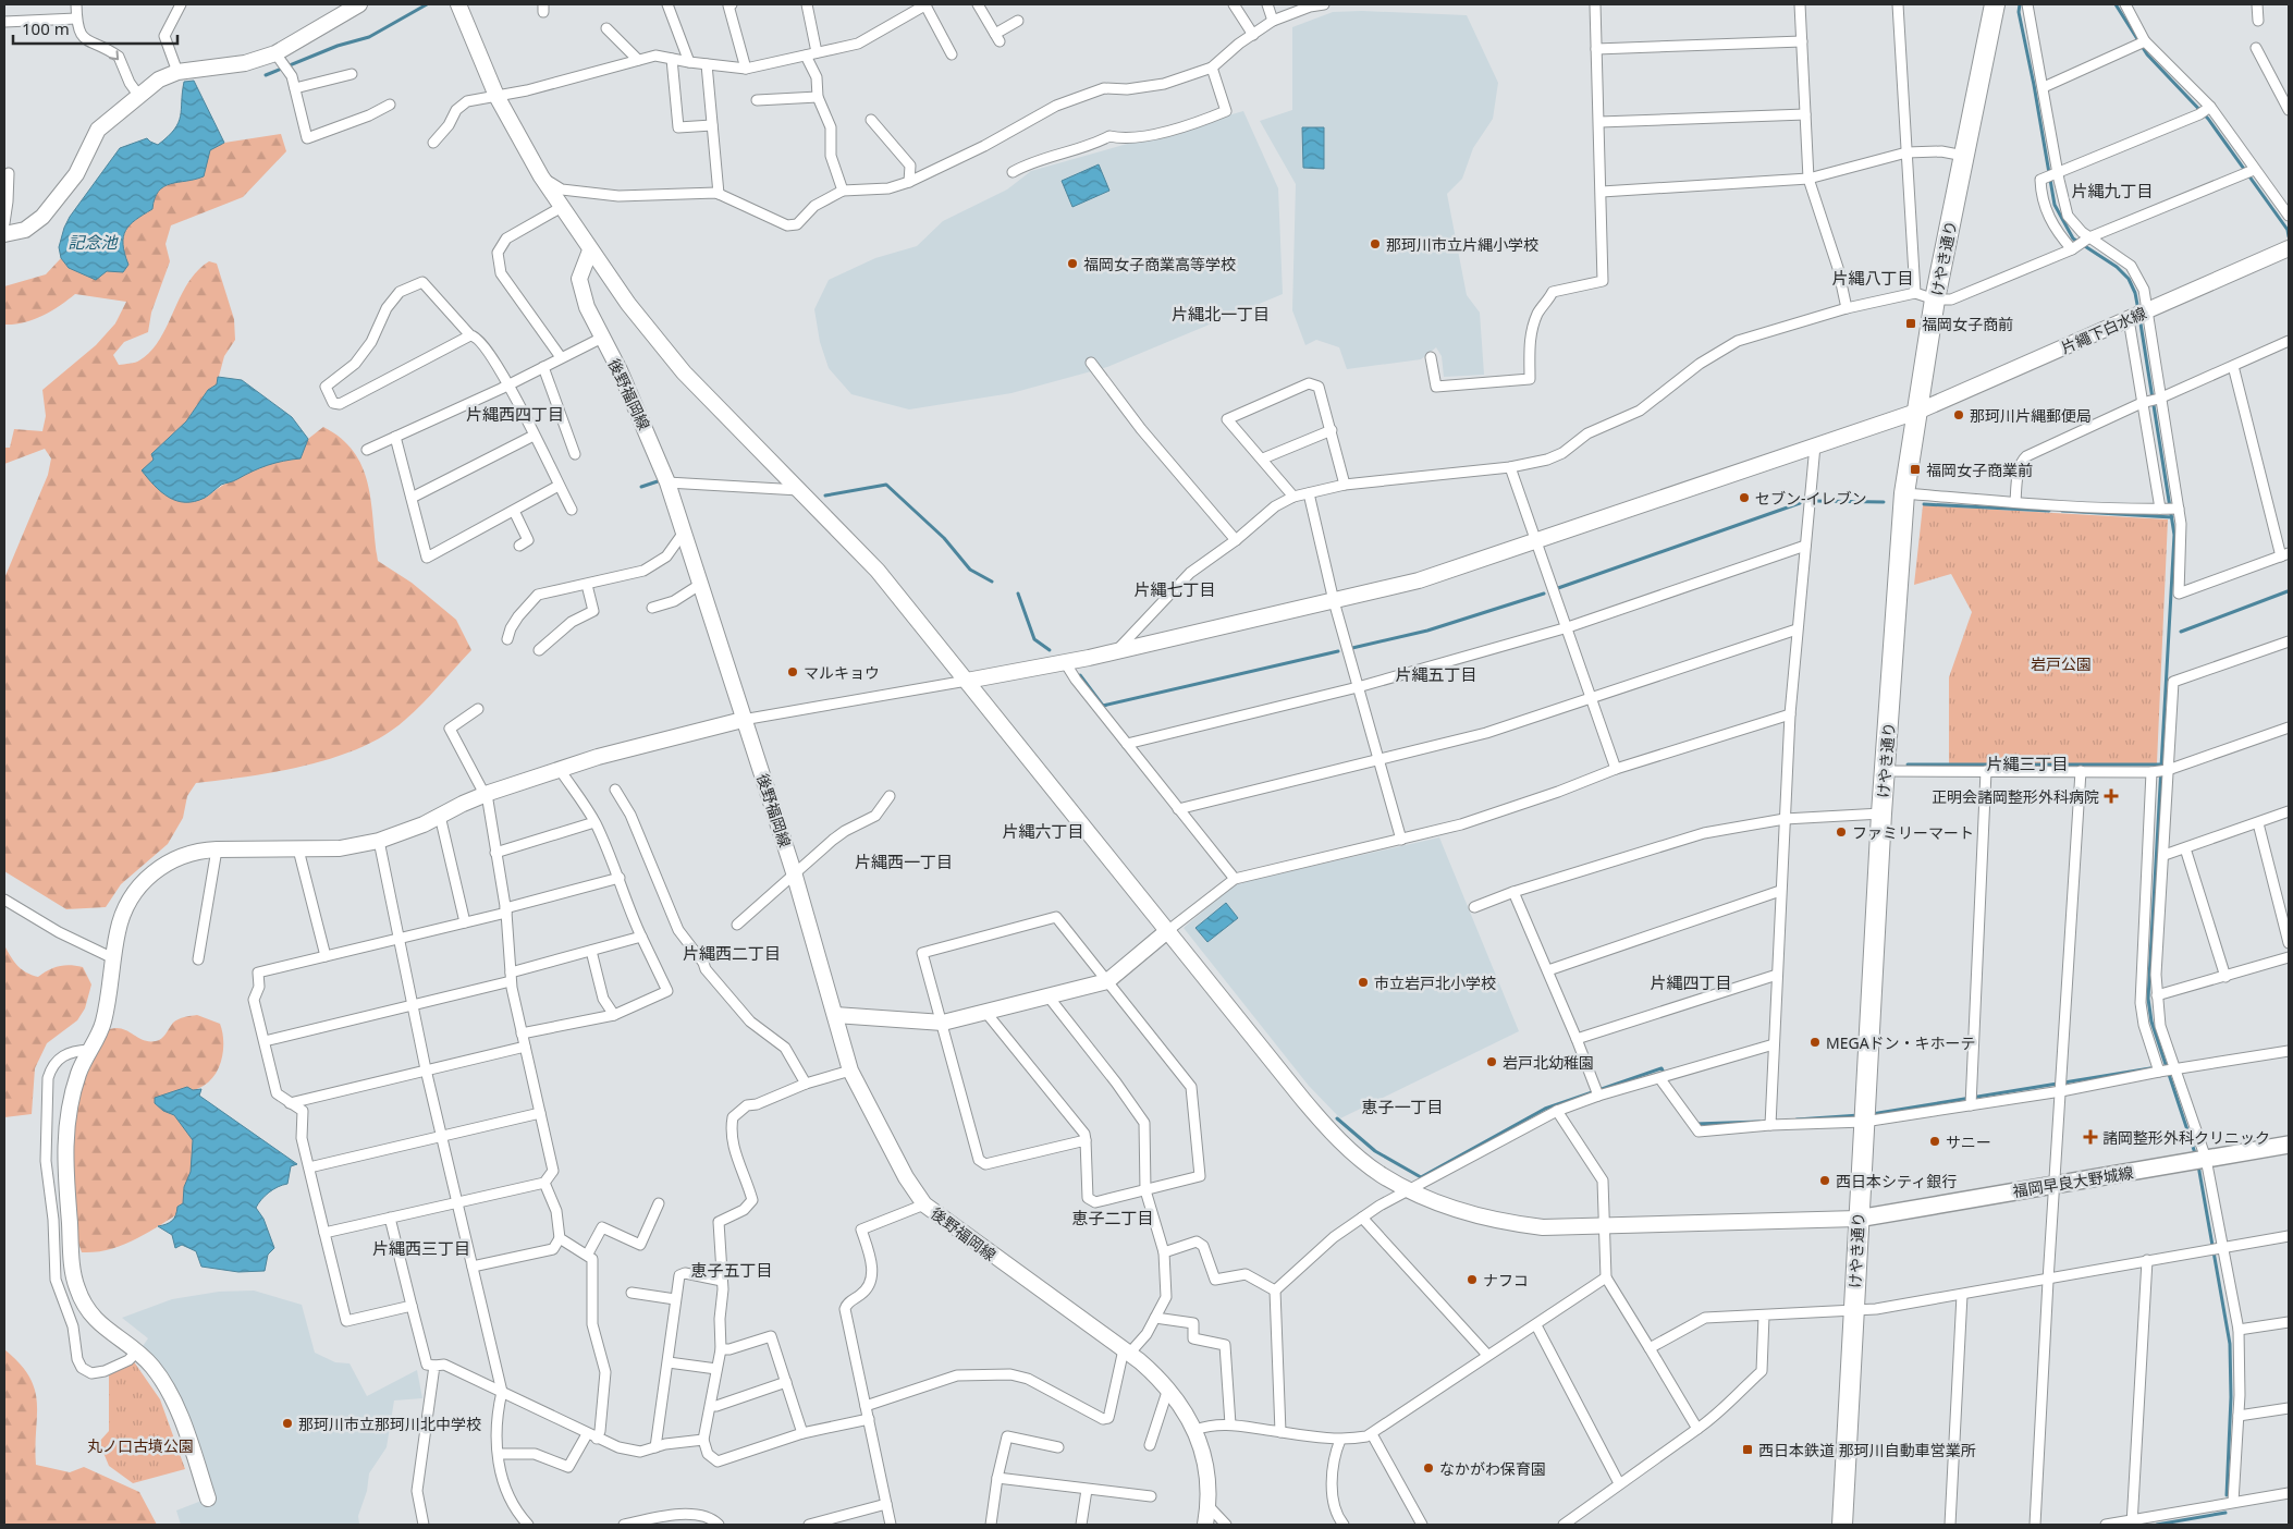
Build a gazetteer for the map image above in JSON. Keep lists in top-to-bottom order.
{
  "streets": {
    "highway": ["けやき通り"],
    "main road": ["福岡早良大野城線"],
    "street": ["片繩下白水線", "後野福岡線"]
  },
  "crossings": [
    ["けやき通り", "片繩下白水線"],
    ["けやき通り", "福岡早良大野城線"]
  ],
  "districts": [
    "片縄九丁目",
    "片縄八丁目",
    "片縄北一丁目",
    "片縄西四丁目",
    "片縄七丁目",
    "片縄五丁目",
    "片縄三丁目",
    "片縄六丁目",
    "片縄西一丁目",
    "片縄西二丁目",
    "片縄四丁目",
    "恵子一丁目",
    "恵子二丁目",
    "片縄西三丁目",
    "恵子五丁目"
  ],
  "water": ["記念池"],
  "parks": ["岩戸公園", "丸ノ口古墳公園"],
  "places": {
    "other": [
      "那珂川市立片縄小学校",
      "福岡女子商業高等学校",
      "那珂川片縄郵便局",
      "セブン-イレブン",
      "マルキョウ",
      "ファミリーマート",
      "市立岩戸北小学校",
      "MEGAドン・キホーテ",
      "岩戸北幼稚園",
      "サニー",
      "西日本シティ銀行",
      "ナフコ",
      "那珂川市立那珂川北中学校",
      "なかがわ保育園"
    ],
    "transit": ["福岡女子商前", "福岡女子商業前", "西日本鉄道 那珂川自動車営業所"],
    "health": ["正明会諸岡整形外科病院", "諸岡整形外科クリニック"]
  },
  "scale_bar": "100 m"
}
